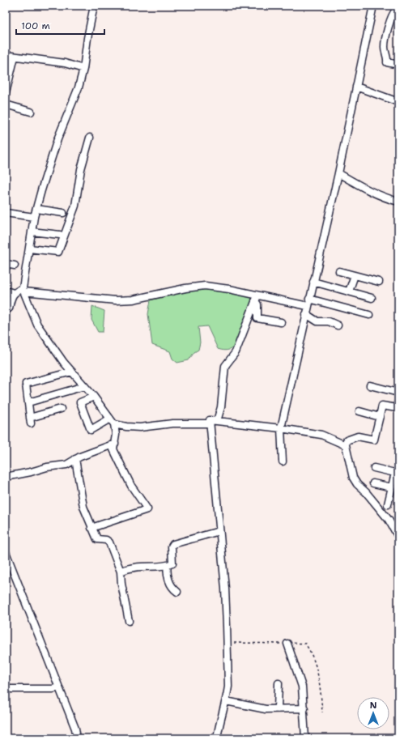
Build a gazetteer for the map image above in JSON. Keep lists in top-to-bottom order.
{
  "scale_bar": "100 m",
  "north": "top"
}
